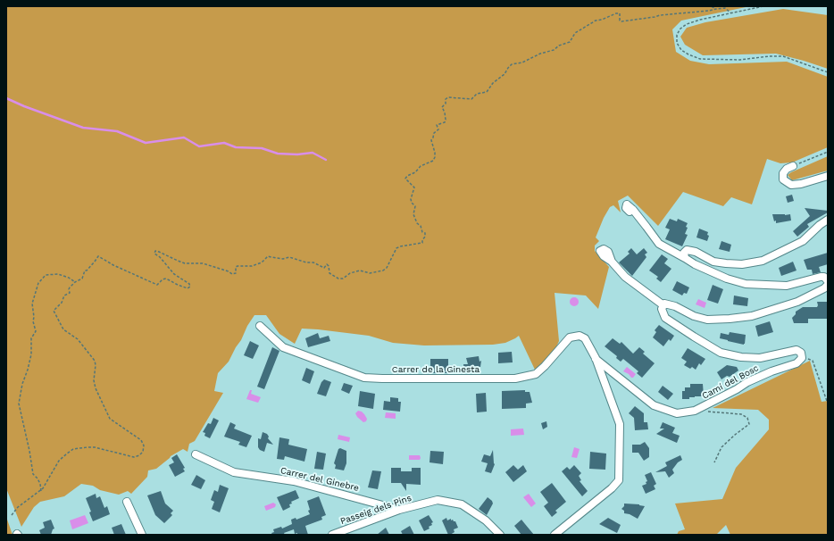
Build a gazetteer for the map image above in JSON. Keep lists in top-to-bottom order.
{
  "streets": {
    "street": [
      "Carrer de la Ginesta",
      "Camí del Bosc",
      "Carrer del Ginebre",
      "Passeig dels Pins"
    ]
  },
  "crossings": [
    ["Carrer de la Ginesta", "Camí del Bosc"],
    ["Carrer del Ginebre", "Passeig dels Pins"]
  ]
}
